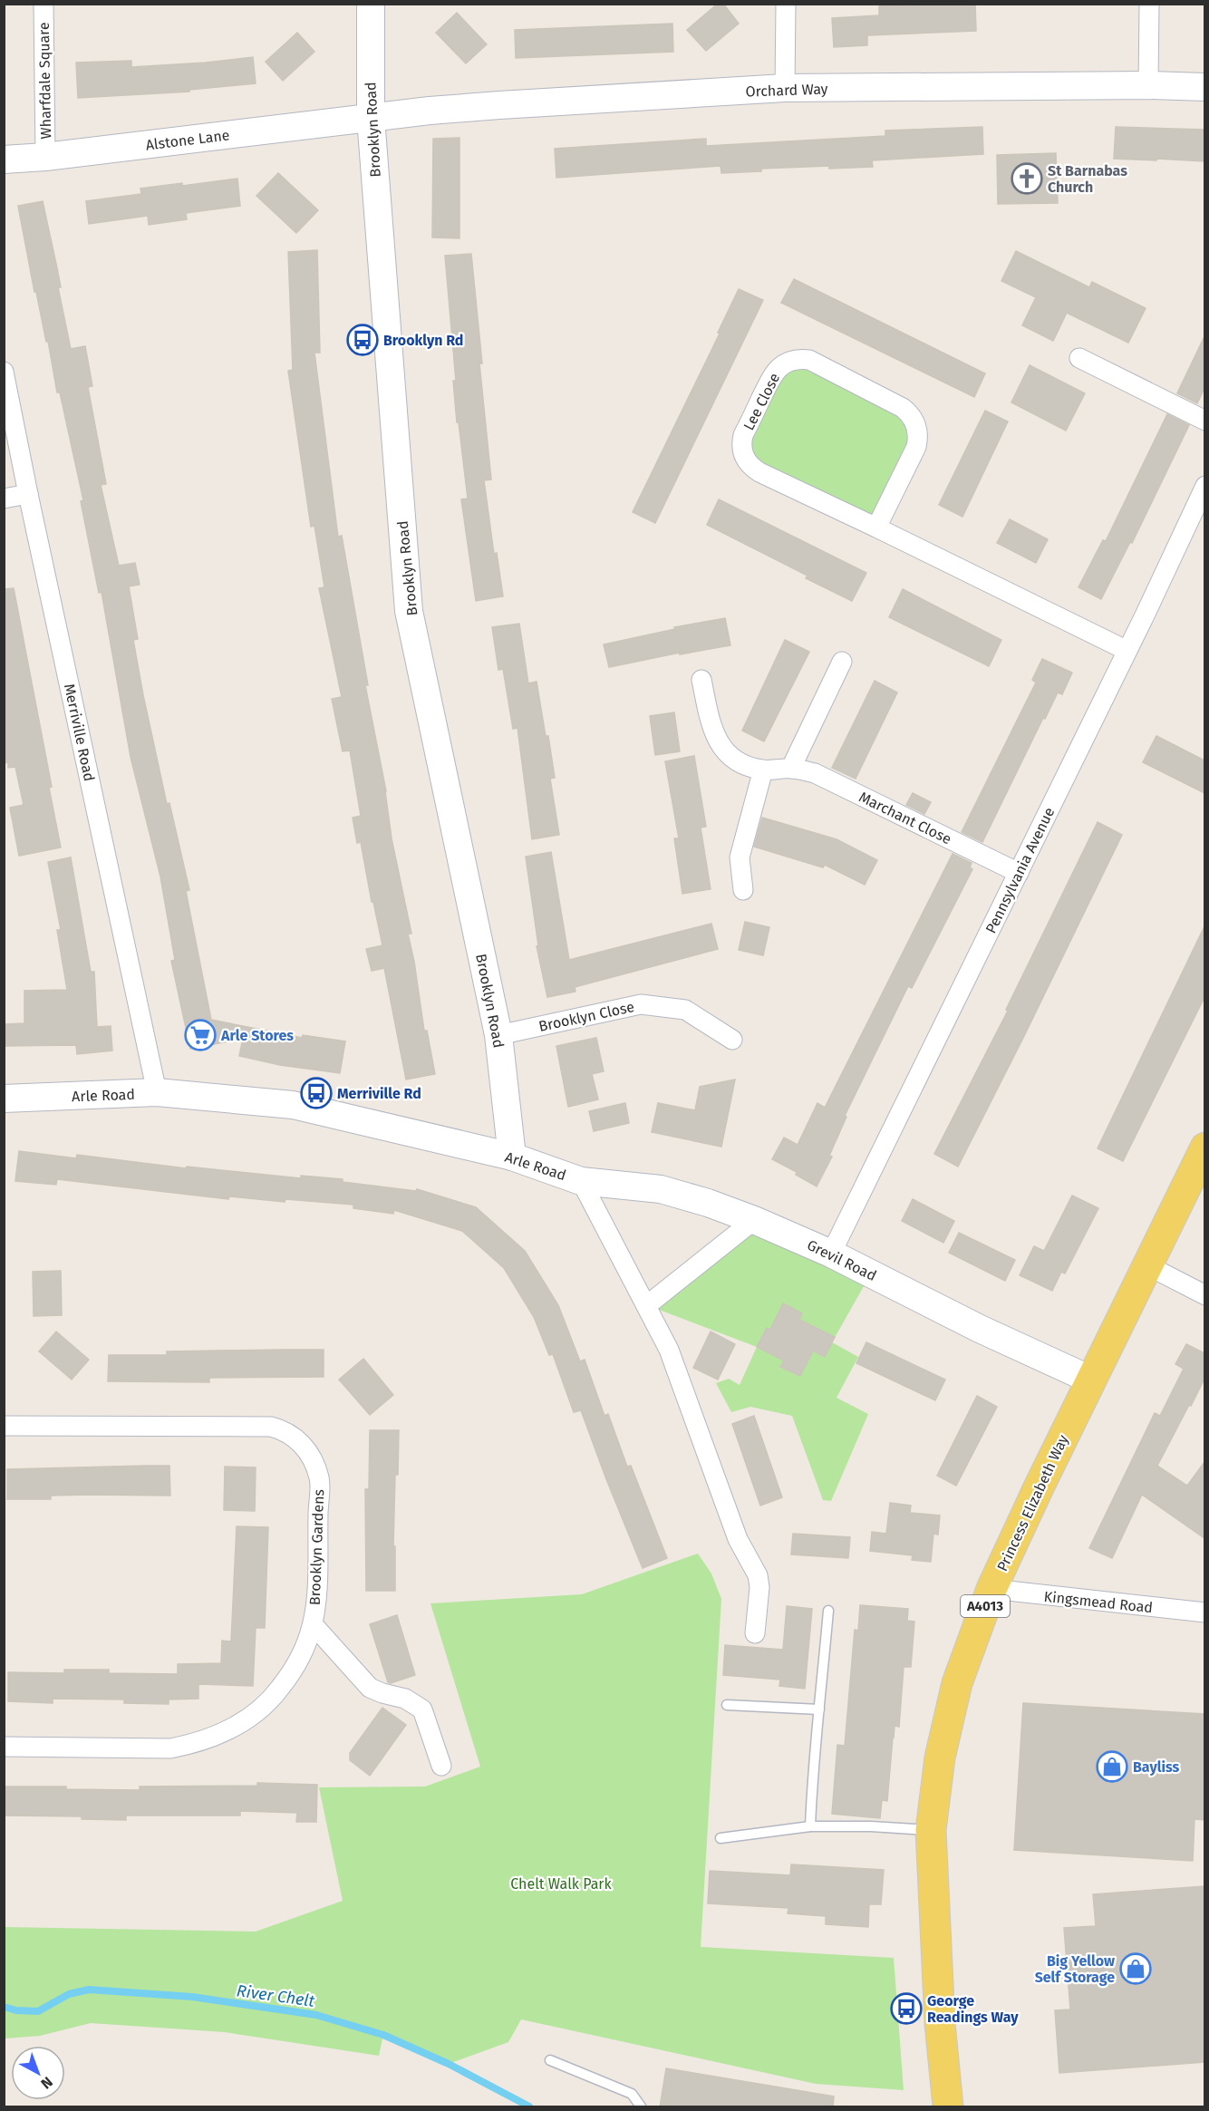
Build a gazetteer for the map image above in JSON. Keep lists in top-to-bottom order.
{
  "streets": {
    "main road": ["Princess Elizabeth Way", "A4013"],
    "street": [
      "Wharfdale Square",
      "Orchard Way",
      "Brooklyn Road",
      "Alstone Lane",
      "Lee Close",
      "Merriville Road",
      "Marchant Close",
      "Pennsylvania Avenue",
      "Brooklyn Close",
      "Arle Road",
      "Grevil Road",
      "Brooklyn Gardens",
      "Kingsmead Road"
    ]
  },
  "crossings": [
    ["Wharfdale Square", "Alstone Lane"],
    ["Orchard Way", "Brooklyn Road"],
    ["Orchard Way", "Alstone Lane"],
    ["Brooklyn Road", "Alstone Lane"],
    ["Brooklyn Road", "Brooklyn Close"],
    ["Brooklyn Road", "Arle Road"],
    ["Lee Close", "Pennsylvania Avenue"],
    ["Merriville Road", "Arle Road"],
    ["Marchant Close", "Pennsylvania Avenue"],
    ["Pennsylvania Avenue", "Grevil Road"],
    ["Arle Road", "Grevil Road"],
    ["Grevil Road", "Princess Elizabeth Way"],
    ["Princess Elizabeth Way", "Kingsmead Road"]
  ],
  "water": ["River Chelt"],
  "parks": ["Chelt Walk Park"],
  "places": {
    "church": ["St Barnabas Church"],
    "bus stop": ["Brooklyn Rd", "Merriville Rd", "George Readings Way"],
    "supermarket": ["Arle Stores"],
    "shop": ["Bayliss", "Big Yellow Self Storage"]
  },
  "north": "bottom right"
}
